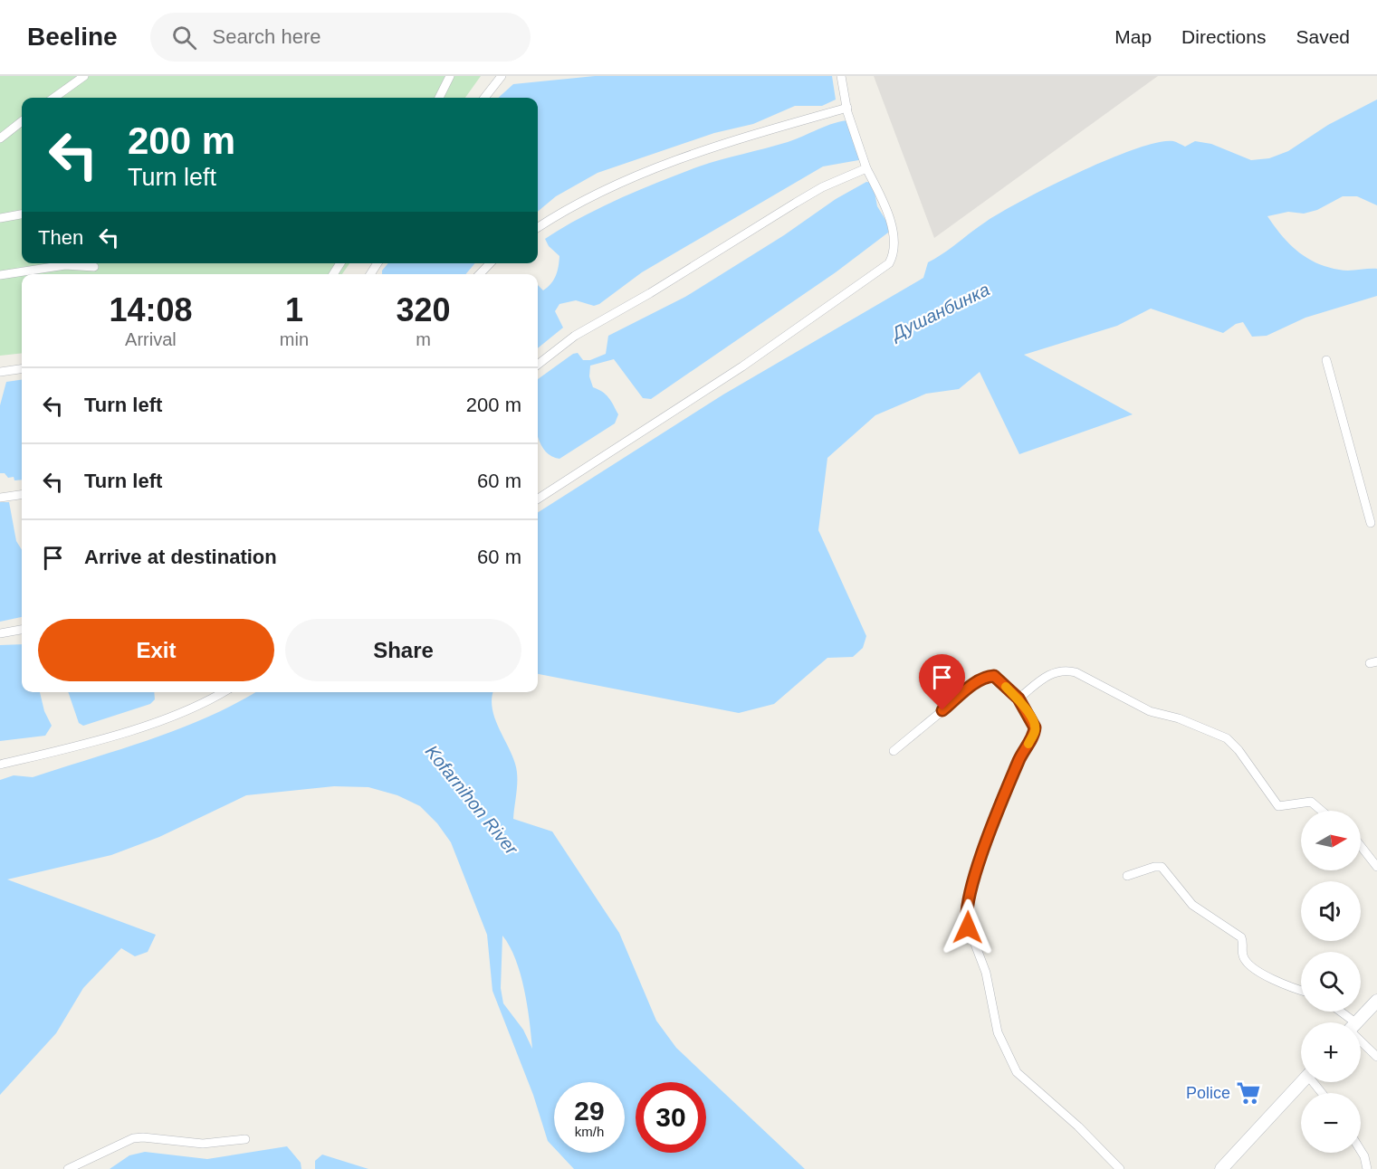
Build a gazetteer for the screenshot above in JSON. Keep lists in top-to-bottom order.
{
  "water": ["Душанбинка", "Kofarnihon River"],
  "places": {
    "supermarket": ["Police"]
  },
  "north": "right",
  "page": {
    "header": "Beeline",
    "search": "Search here",
    "nav": ["Map", "Directions", "Saved"],
    "turn": ["200 m", "Turn left"],
    "then": "Then",
    "eta": [
      "14:08",
      "Arrival",
      "1",
      "min",
      "320",
      "m"
    ],
    "list": [
      {
        "name": "Turn left",
        "value": "200 m"
      },
      {
        "name": "Turn left",
        "value": "60 m"
      },
      {
        "name": "Arrive at destination",
        "value": "60 m"
      }
    ],
    "buttons": ["Exit", "Share"],
    "map_buttons": ["+", "−"],
    "speed": "29 km/h",
    "limit": "30"
  }
}
